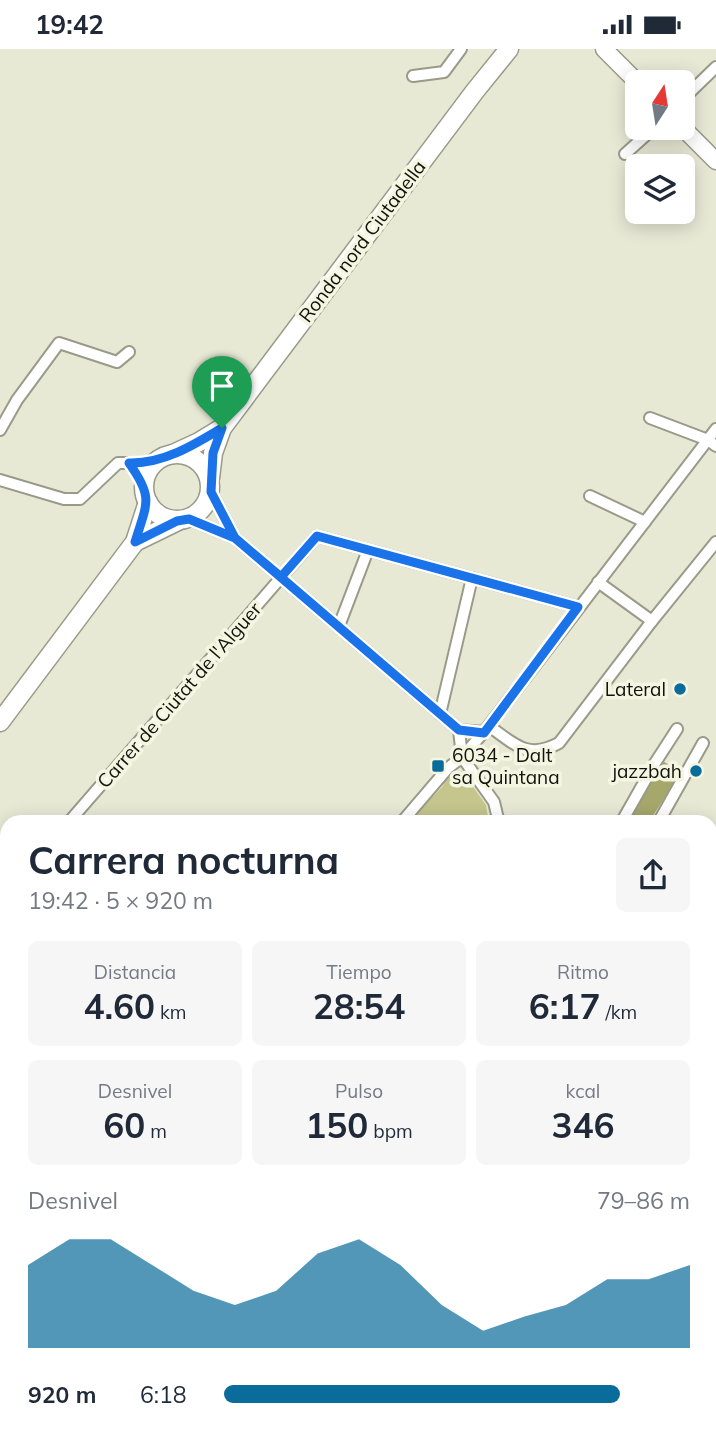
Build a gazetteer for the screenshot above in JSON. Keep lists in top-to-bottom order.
{
  "streets": {
    "main road": ["Ronda nord Ciutadella"],
    "street": ["Carrer de Ciutat de l'Alguer"]
  },
  "places": {
    "other": ["Lateral", "jazzbah"],
    "transit": ["6034 - Dalt sa Quintana"]
  },
  "north": "top",
  "page": {
    "status": "19:42",
    "heading": ["Carrera nocturna", "19:42 · 5 × 920 m"],
    "stats": [
      ["Distancia", "4.60 km"],
      ["Tiempo", "28:54"],
      ["Ritmo", "6:17 /km"],
      ["Desnivel", "60 m"],
      ["Pulso", "150 bpm"],
      ["kcal", "346"]
    ],
    "chart": ["Desnivel", "79–86 m"],
    "list": [
      {
        "name": "920 m",
        "note": "6:18"
      }
    ]
  }
}
